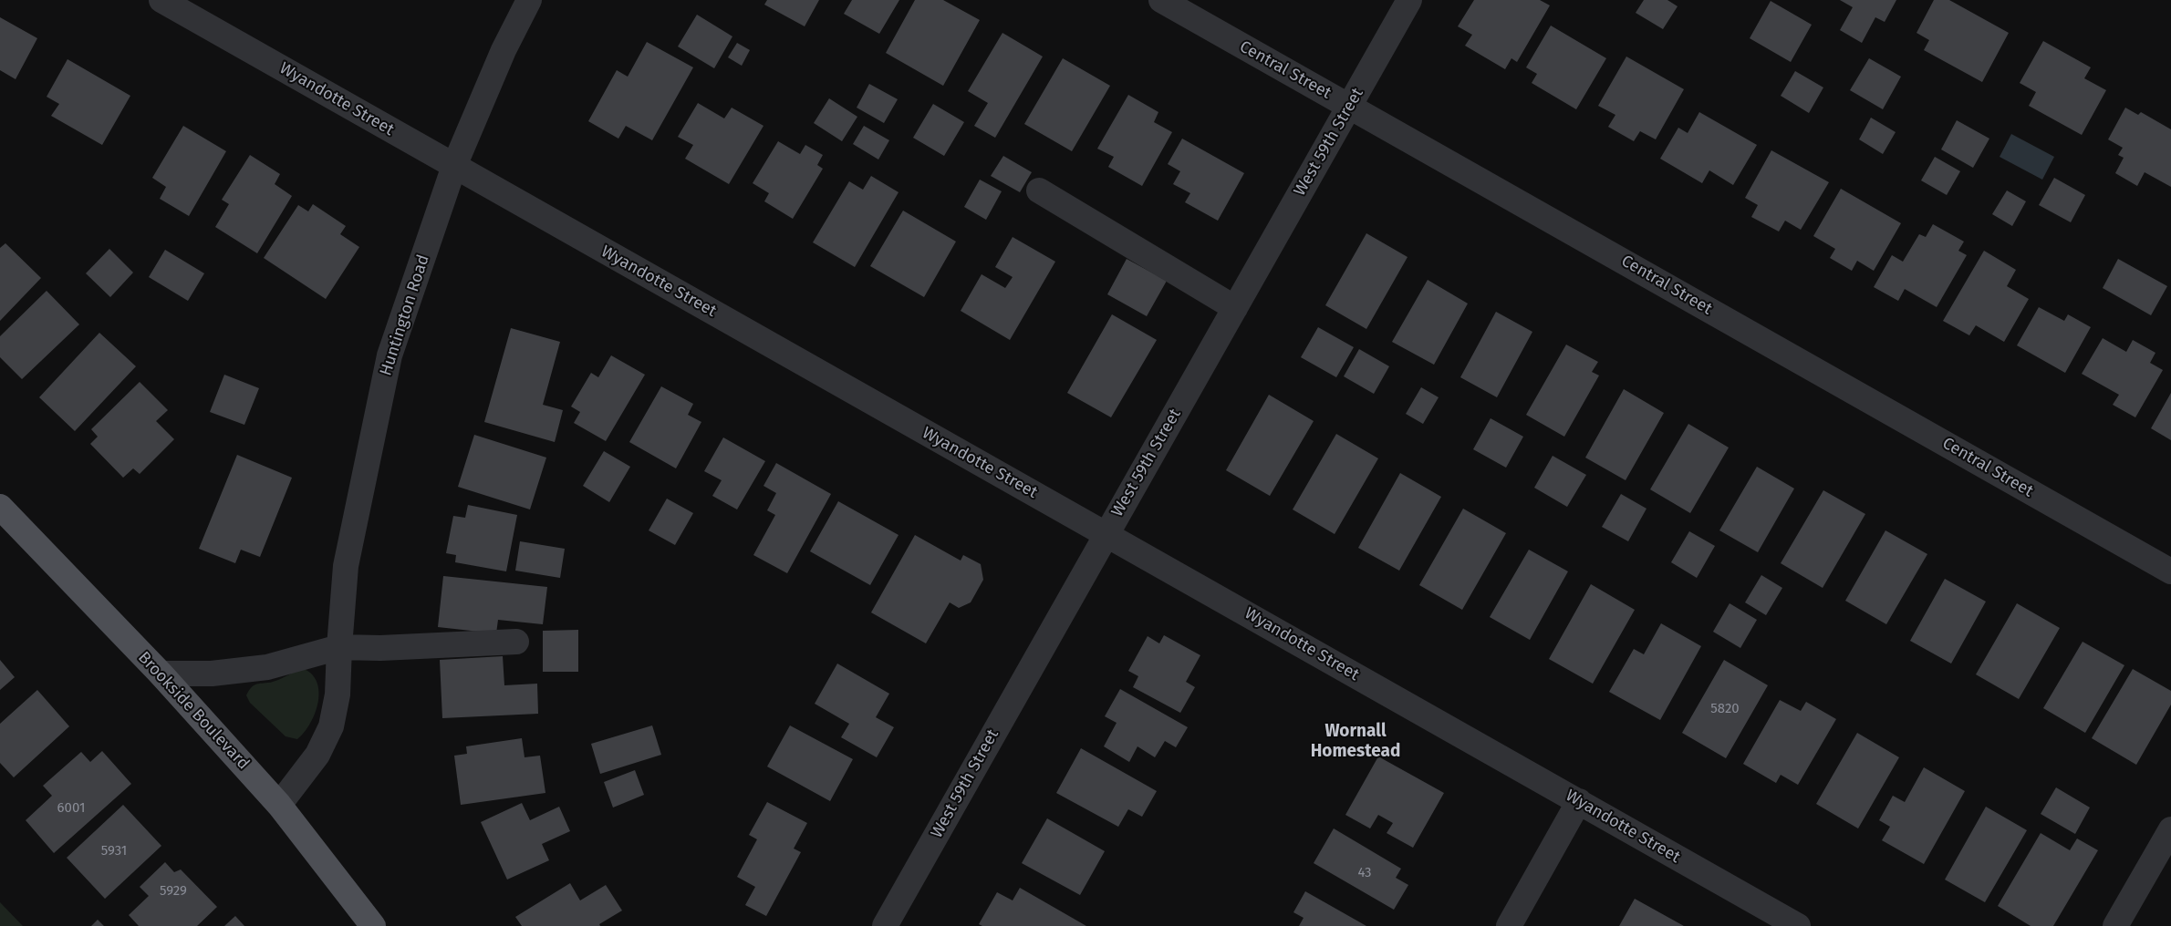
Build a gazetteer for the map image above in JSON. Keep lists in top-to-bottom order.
{
  "streets": {
    "main road": ["Brookside Boulevard"],
    "street": [
      "Central Street",
      "Wyandotte Street",
      "West 59th Street",
      "Huntington Road"
    ]
  },
  "crossings": [
    ["Central Street", "West 59th Street"],
    ["Wyandotte Street", "West 59th Street"],
    ["Wyandotte Street", "Huntington Road"],
    ["Huntington Road", "Brookside Boulevard"]
  ],
  "districts": ["Wornall Homestead"],
  "house_numbers": [
    "5820",
    "6001",
    "5931",
    "43",
    "5929"
  ]
}
